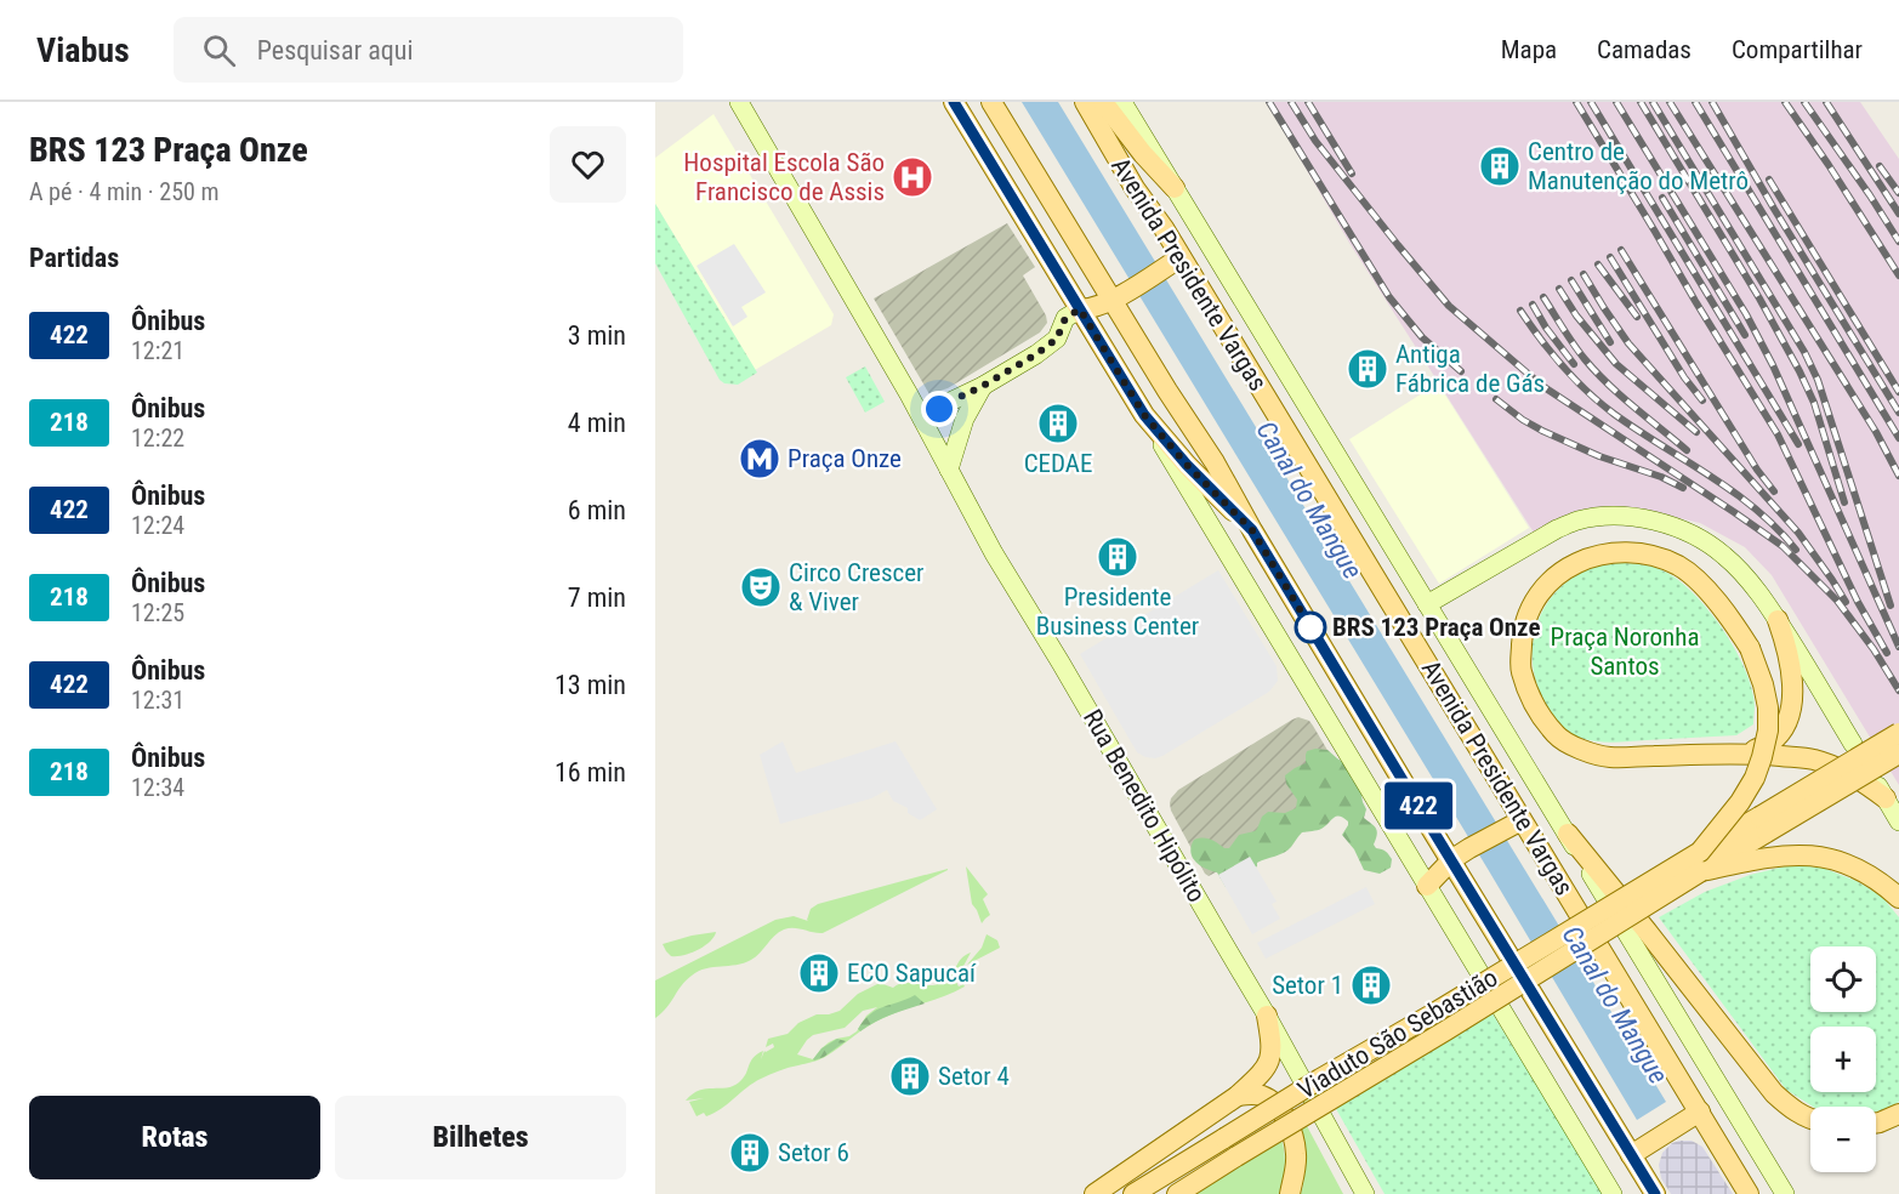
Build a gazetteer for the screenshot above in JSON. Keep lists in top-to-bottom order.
{
  "streets": {
    "main road": ["Avenida Presidente Vargas", "Rua Benedito Hipólito", "Viaduto São Sebastião"]
  },
  "water": ["Canal do Mangue"],
  "parks": ["Praça Noronha Santos"],
  "places": {
    "building": [
      "Centro de Manutenção do Metrô",
      "Antiga Fábrica de Gás",
      "CEDAE",
      "Presidente Business Center",
      "ECO Sapucaí",
      "Setor 1",
      "Setor 4",
      "Setor 6"
    ],
    "hospital": ["Hospital Escola São Francisco de Assis"],
    "metro station": ["Praça Onze"],
    "theatre": ["Circo Crescer & Viver"],
    "other": ["BRS 123 Praça Onze"]
  },
  "lines": ["bus line 422"],
  "page": {
    "header": "Viabus",
    "search": "Pesquisar aqui",
    "nav": ["Mapa", "Camadas", "Compartilhar"],
    "heading": [
      ["BRS 123 Praça Onze", "A pé · 4 min · 250 m"],
      "Partidas"
    ],
    "on_map": "422",
    "list": [
      {
        "mark": "422",
        "name": "Ônibus",
        "note": "12:21",
        "value": "3 min"
      },
      {
        "mark": "218",
        "name": "Ônibus",
        "note": "12:22",
        "value": "4 min"
      },
      {
        "mark": "422",
        "name": "Ônibus",
        "note": "12:24",
        "value": "6 min"
      },
      {
        "mark": "218",
        "name": "Ônibus",
        "note": "12:25",
        "value": "7 min"
      },
      {
        "mark": "422",
        "name": "Ônibus",
        "note": "12:31",
        "value": "13 min"
      },
      {
        "mark": "218",
        "name": "Ônibus",
        "note": "12:34",
        "value": "16 min"
      }
    ],
    "map_buttons": ["+", "−"],
    "buttons": ["Rotas", "Bilhetes"]
  }
}
